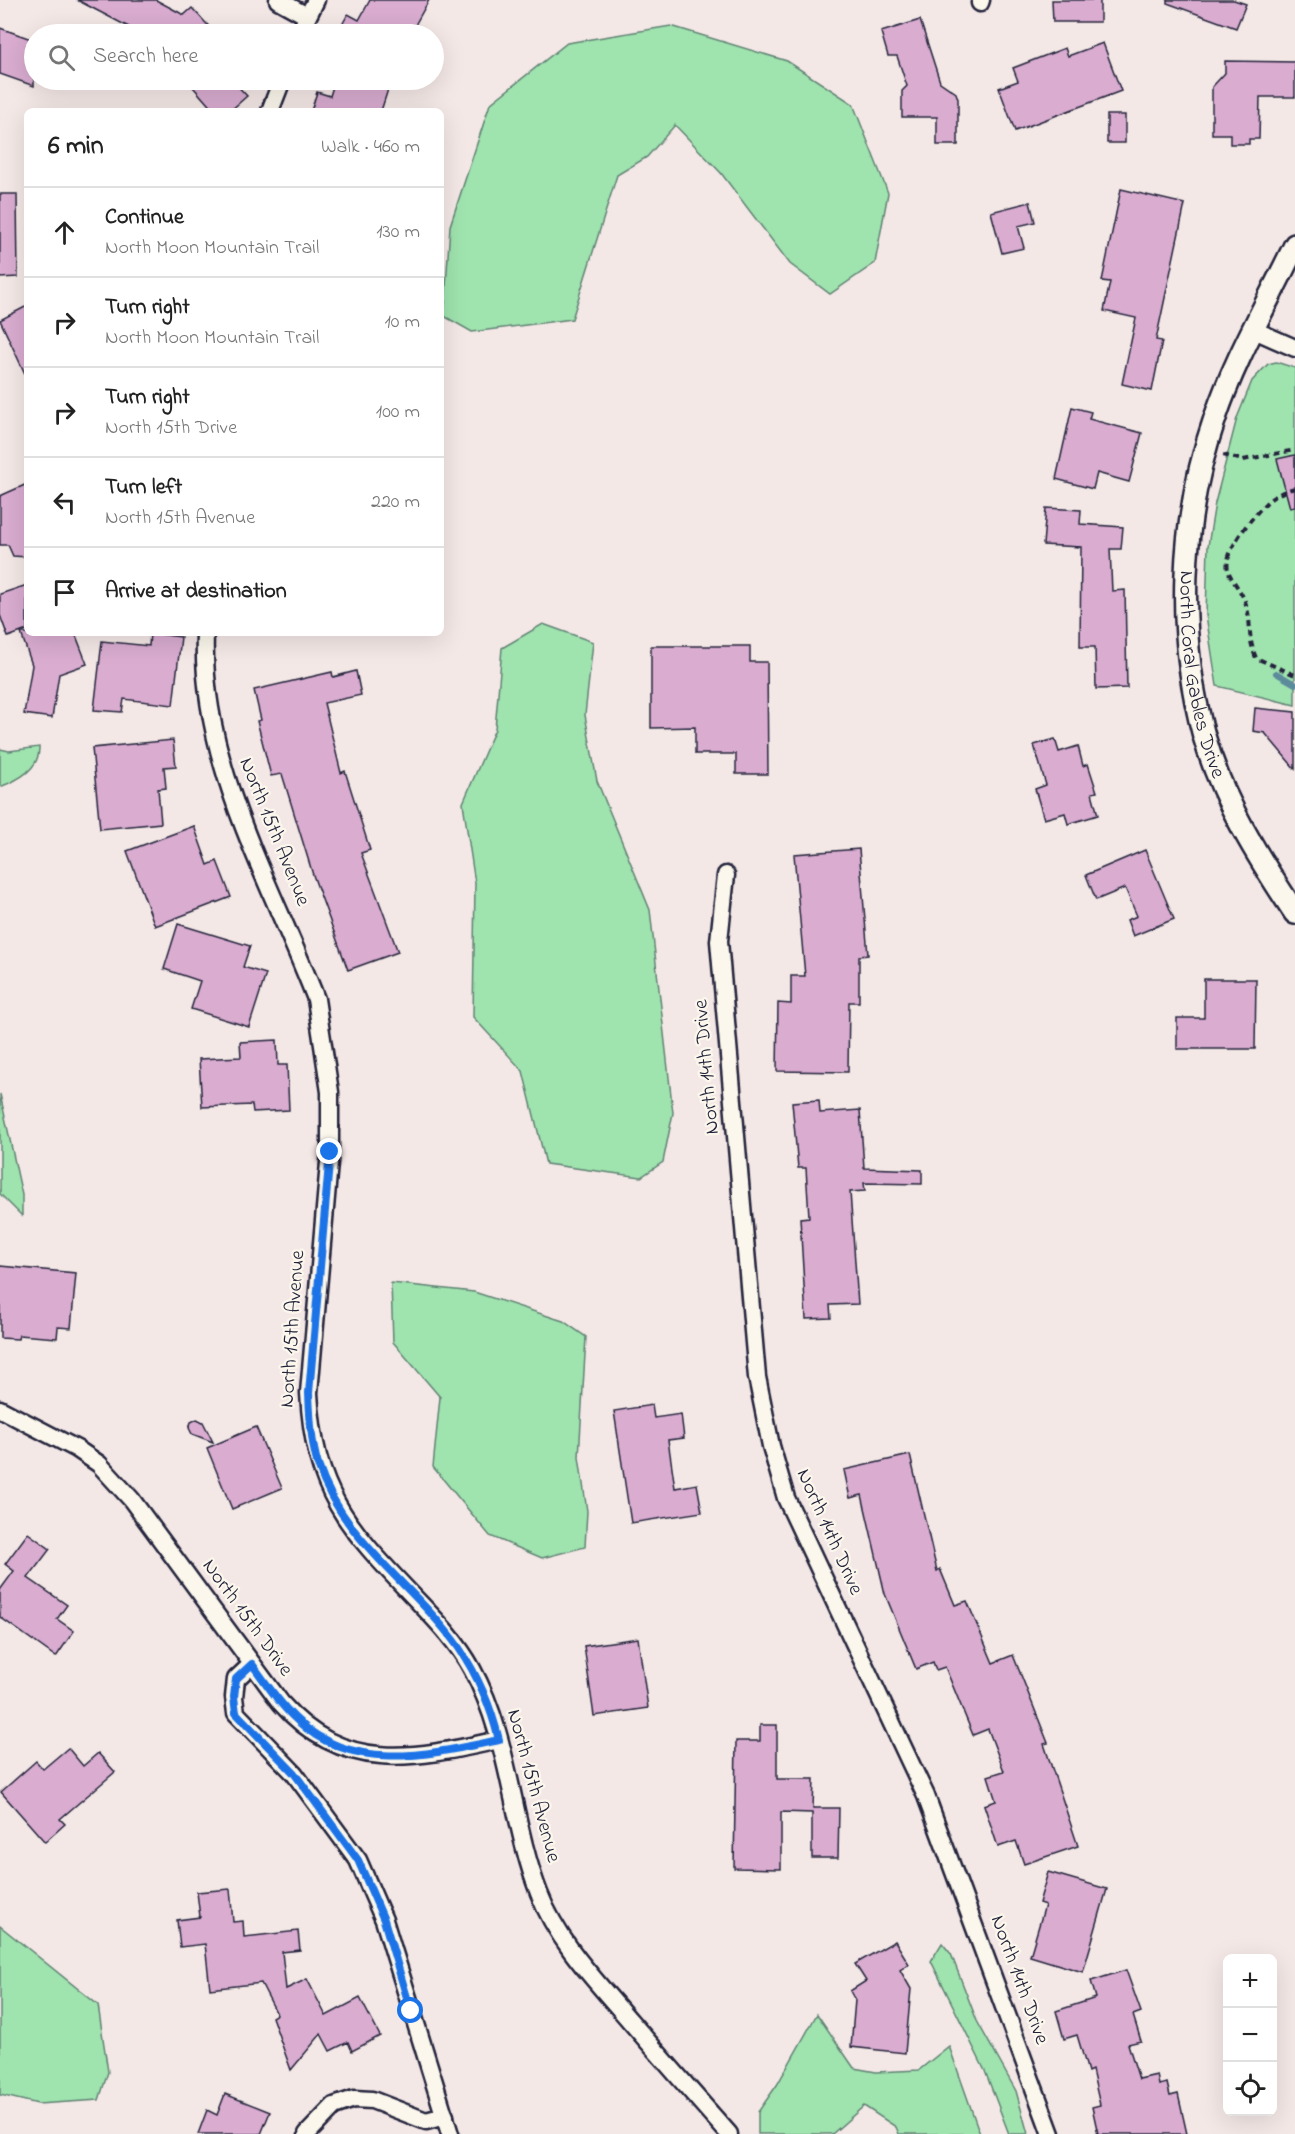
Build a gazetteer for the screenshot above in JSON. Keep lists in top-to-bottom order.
{
  "streets": {
    "street": [
      "North Coral Gables Drive",
      "North 15th Avenue",
      "North 14th Drive",
      "North 15th Drive"
    ]
  },
  "crossings": [
    ["North 15th Avenue", "North 15th Drive"]
  ],
  "page": {
    "search": "Search here",
    "heading": ["6 min", "Walk · 460 m"],
    "list": [
      ["Continue", "North Moon Mountain Trail", "130 m"],
      ["Turn right", "North Moon Mountain Trail", "10 m"],
      ["Turn right", "North 15th Drive", "100 m"],
      ["Turn left", "North 15th Avenue", "220 m"],
      "Arrive at destination"
    ],
    "map_buttons": ["+", "−"]
  }
}
